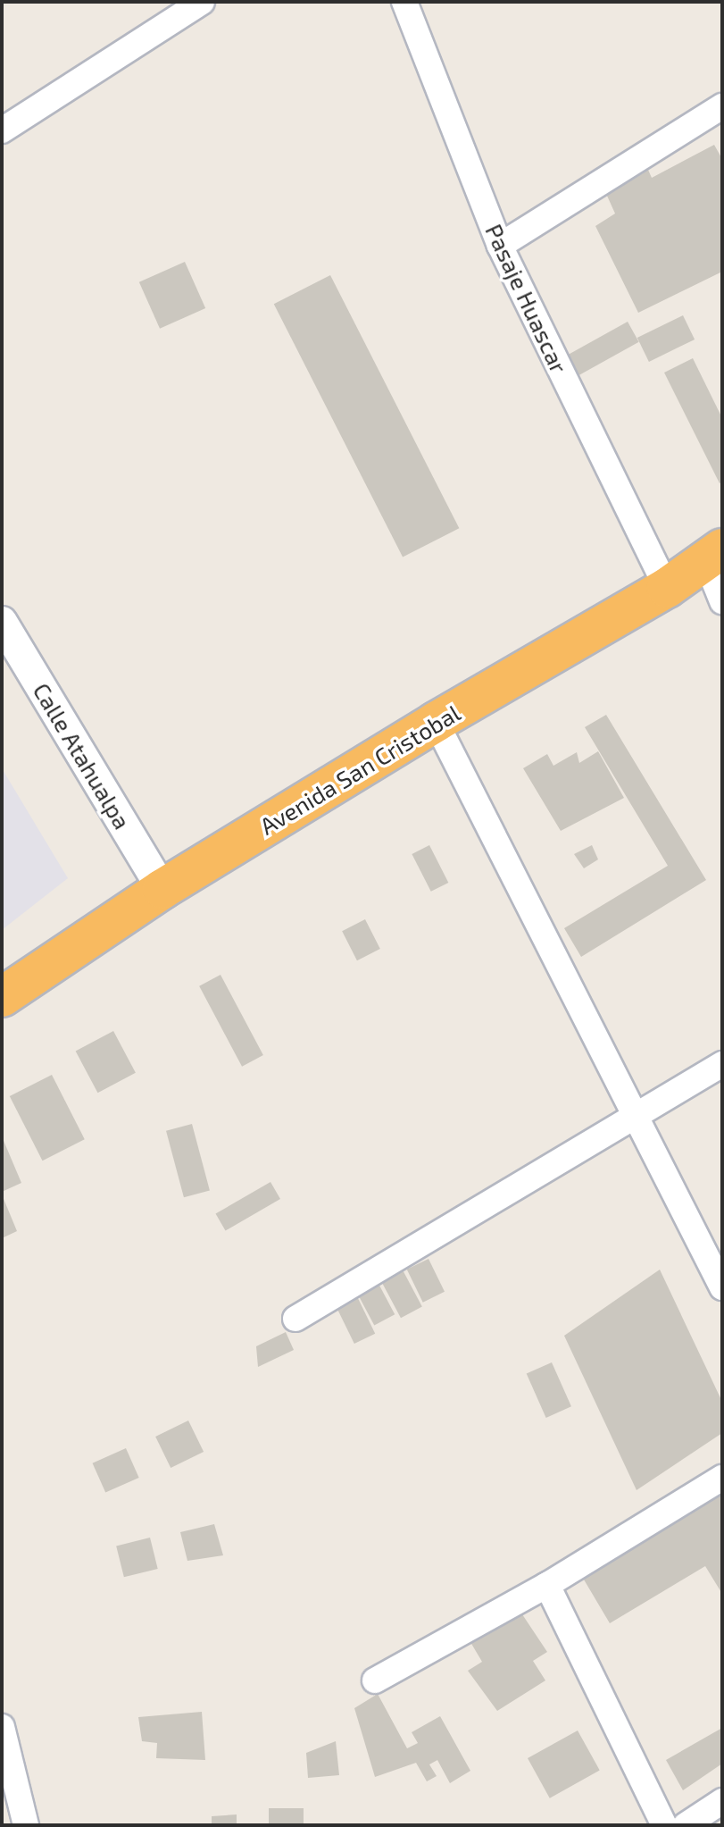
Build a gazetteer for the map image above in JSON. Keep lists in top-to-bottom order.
{
  "streets": {
    "highway": ["Avenida San Cristobal"],
    "street": ["Pasaje Huascar", "Calle Atahualpa"]
  },
  "crossings": [
    ["Pasaje Huascar", "Avenida San Cristobal"],
    ["Calle Atahualpa", "Avenida San Cristobal"]
  ]
}
